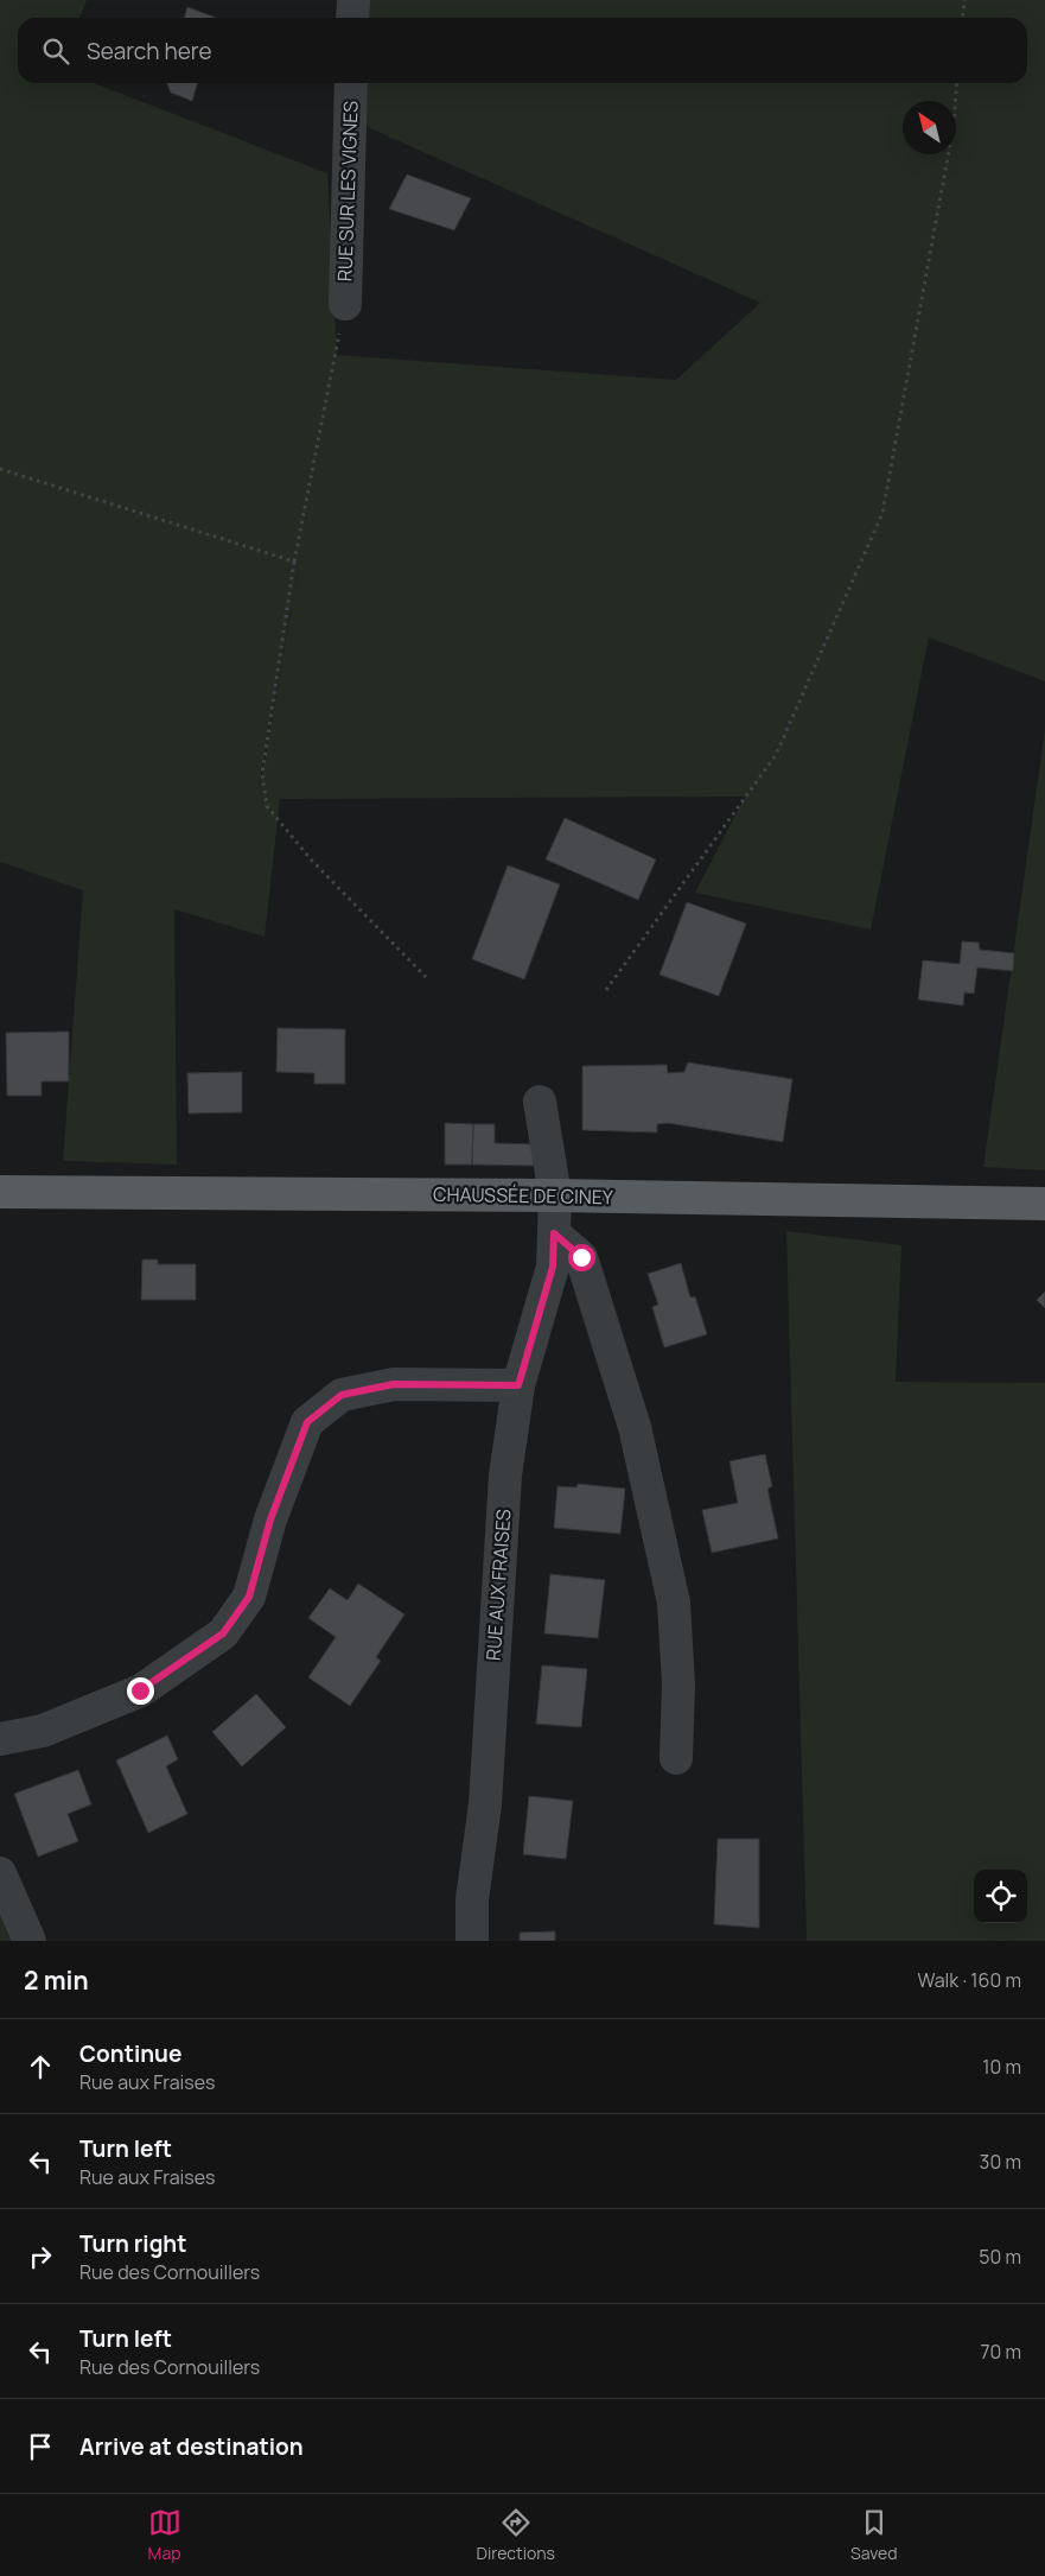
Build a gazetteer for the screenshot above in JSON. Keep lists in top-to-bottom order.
{
  "streets": {
    "main road": ["CHAUSSÉE DE CINEY"],
    "street": ["RUE SUR LES VIGNES", "RUE AUX FRAISES"]
  },
  "crossings": [
    ["CHAUSSÉE DE CINEY", "RUE AUX FRAISES"]
  ],
  "north": "top left",
  "page": {
    "search": "Search here",
    "heading": ["2 min", "Walk · 160 m"],
    "list": [
      ["Continue", "Rue aux Fraises", "10 m"],
      ["Turn left", "Rue aux Fraises", "30 m"],
      ["Turn right", "Rue des Cornouillers", "50 m"],
      ["Turn left", "Rue des Cornouillers", "70 m"],
      "Arrive at destination"
    ],
    "nav": ["Map", "Directions", "Saved"]
  }
}
